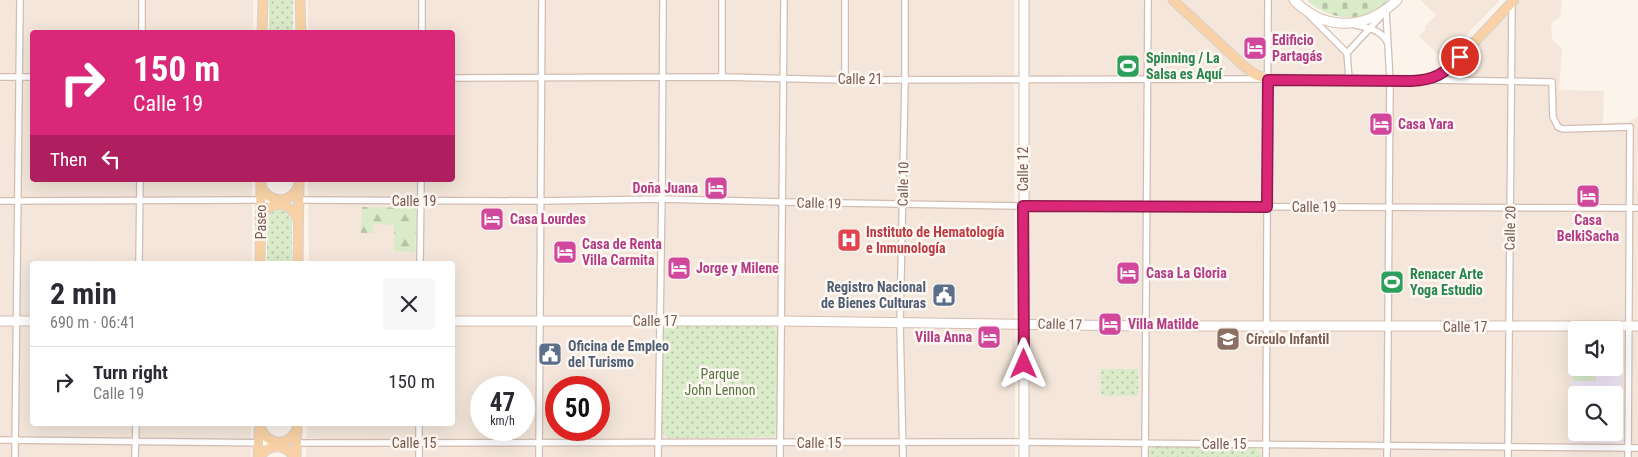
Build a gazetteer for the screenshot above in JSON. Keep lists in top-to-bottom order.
{
  "streets": {
    "main road": ["Paseo"],
    "street": [
      "Calle 21",
      "Calle 12",
      "Calle 10",
      "Calle 19",
      "Calle 20",
      "Calle 17",
      "Calle 15"
    ]
  },
  "crossings": [
    ["Calle 21", "Calle 12"],
    ["Calle 21", "Calle 10"],
    ["Calle 12", "Calle 19"],
    ["Calle 12", "Calle 17"],
    ["Calle 12", "Calle 15"],
    ["Calle 10", "Calle 19"],
    ["Calle 10", "Calle 17"],
    ["Calle 10", "Calle 15"],
    ["Calle 19", "Paseo"],
    ["Calle 19", "Calle 20"],
    ["Calle 20", "Calle 17"],
    ["Calle 20", "Calle 15"]
  ],
  "parks": ["Parque John Lennon"],
  "places": {
    "hotel": [
      "Edificio Partagás",
      "Casa Yara",
      "Doña Juana",
      "Casa BelkiSacha",
      "Casa Lourdes",
      "Casa de Renta Villa Carmita",
      "Jorge y Milene",
      "Casa La Gloria",
      "Villa Matilde",
      "Villa Anna"
    ],
    "sports": ["Spinning / La Salsa es Aquí", "Renacer Arte Yoga Estudio"],
    "hospital": ["Instituto de Hematología e Inmunología"],
    "public building": ["Registro Nacional de Bienes Culturas", "Oficina de Empleo del Turismo"],
    "school or university": ["Círculo Infantil"]
  },
  "page": {
    "turn": ["150 m", "Calle 19"],
    "then": "Then",
    "heading": ["2 min", "690 m · 06:41"],
    "list": [
      {
        "name": "Turn right",
        "note": "Calle 19",
        "value": "150 m"
      }
    ],
    "speed": "47 km/h",
    "limit": "50"
  }
}
